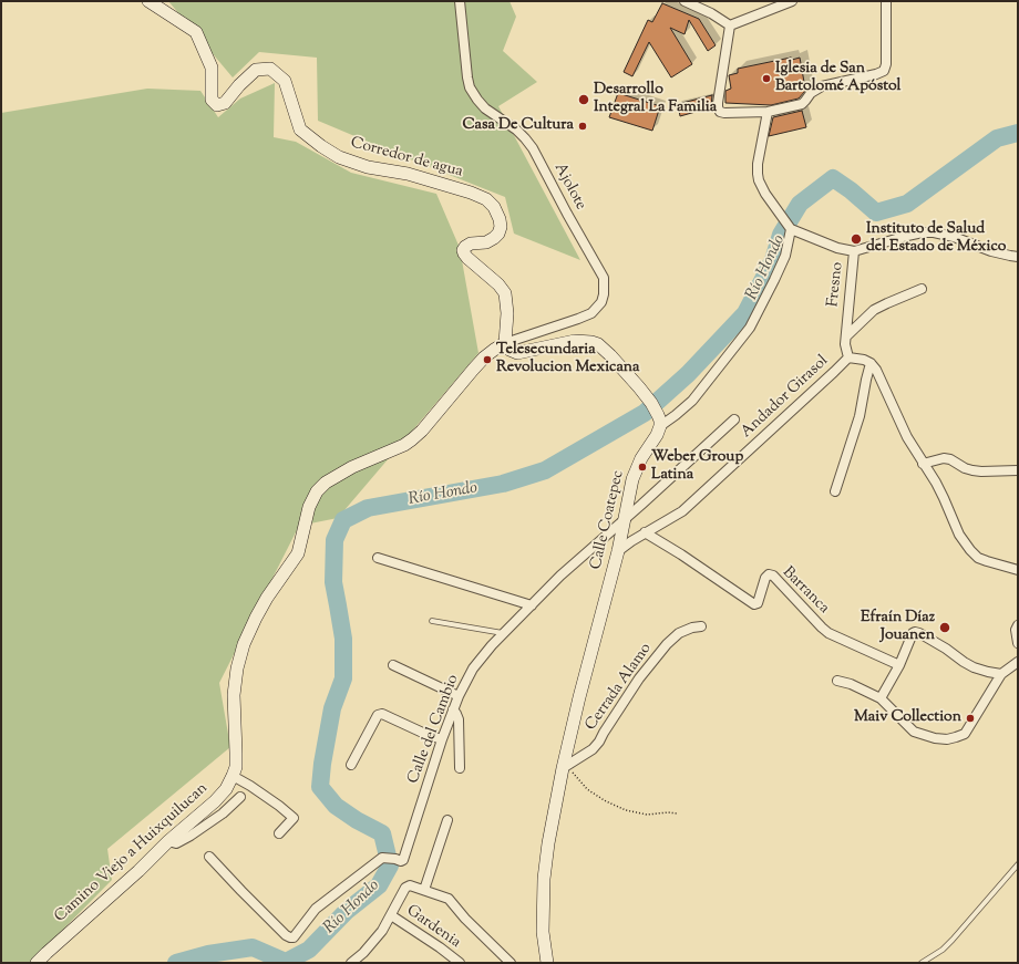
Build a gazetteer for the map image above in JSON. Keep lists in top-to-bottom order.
{
  "streets": {
    "main road": ["Corredor de agua", "Calle Coatepec", "Camino Viejo a Huixquilucan"],
    "street": [
      "Ajolote",
      "Fresno",
      "Andador Girasol",
      "Barranca",
      "Cerrada Alamo",
      "Calle del Cambio",
      "Gardenia"
    ]
  },
  "crossings": [
    ["Corredor de agua", "Ajolote"],
    ["Corredor de agua", "Camino Viejo a Huixquilucan"],
    ["Ajolote", "Camino Viejo a Huixquilucan"],
    ["Fresno", "Andador Girasol"],
    ["Andador Girasol", "Calle Coatepec"],
    ["Andador Girasol", "Barranca"],
    ["Calle Coatepec", "Cerrada Alamo"],
    ["Calle Coatepec", "Calle del Cambio"]
  ],
  "water": ["Río Hondo"],
  "places": [
    "Iglesia de San Bartolomé Apóstol",
    "Desarrollo Integral La Familia",
    "Casa De Cultura",
    "Instituto de Salud del Estado de México",
    "Telesecundaria Revolucion Mexicana",
    "Weber Group Latina",
    "Efraín Díaz Jouanen",
    "Maiv Collection"
  ]
}
